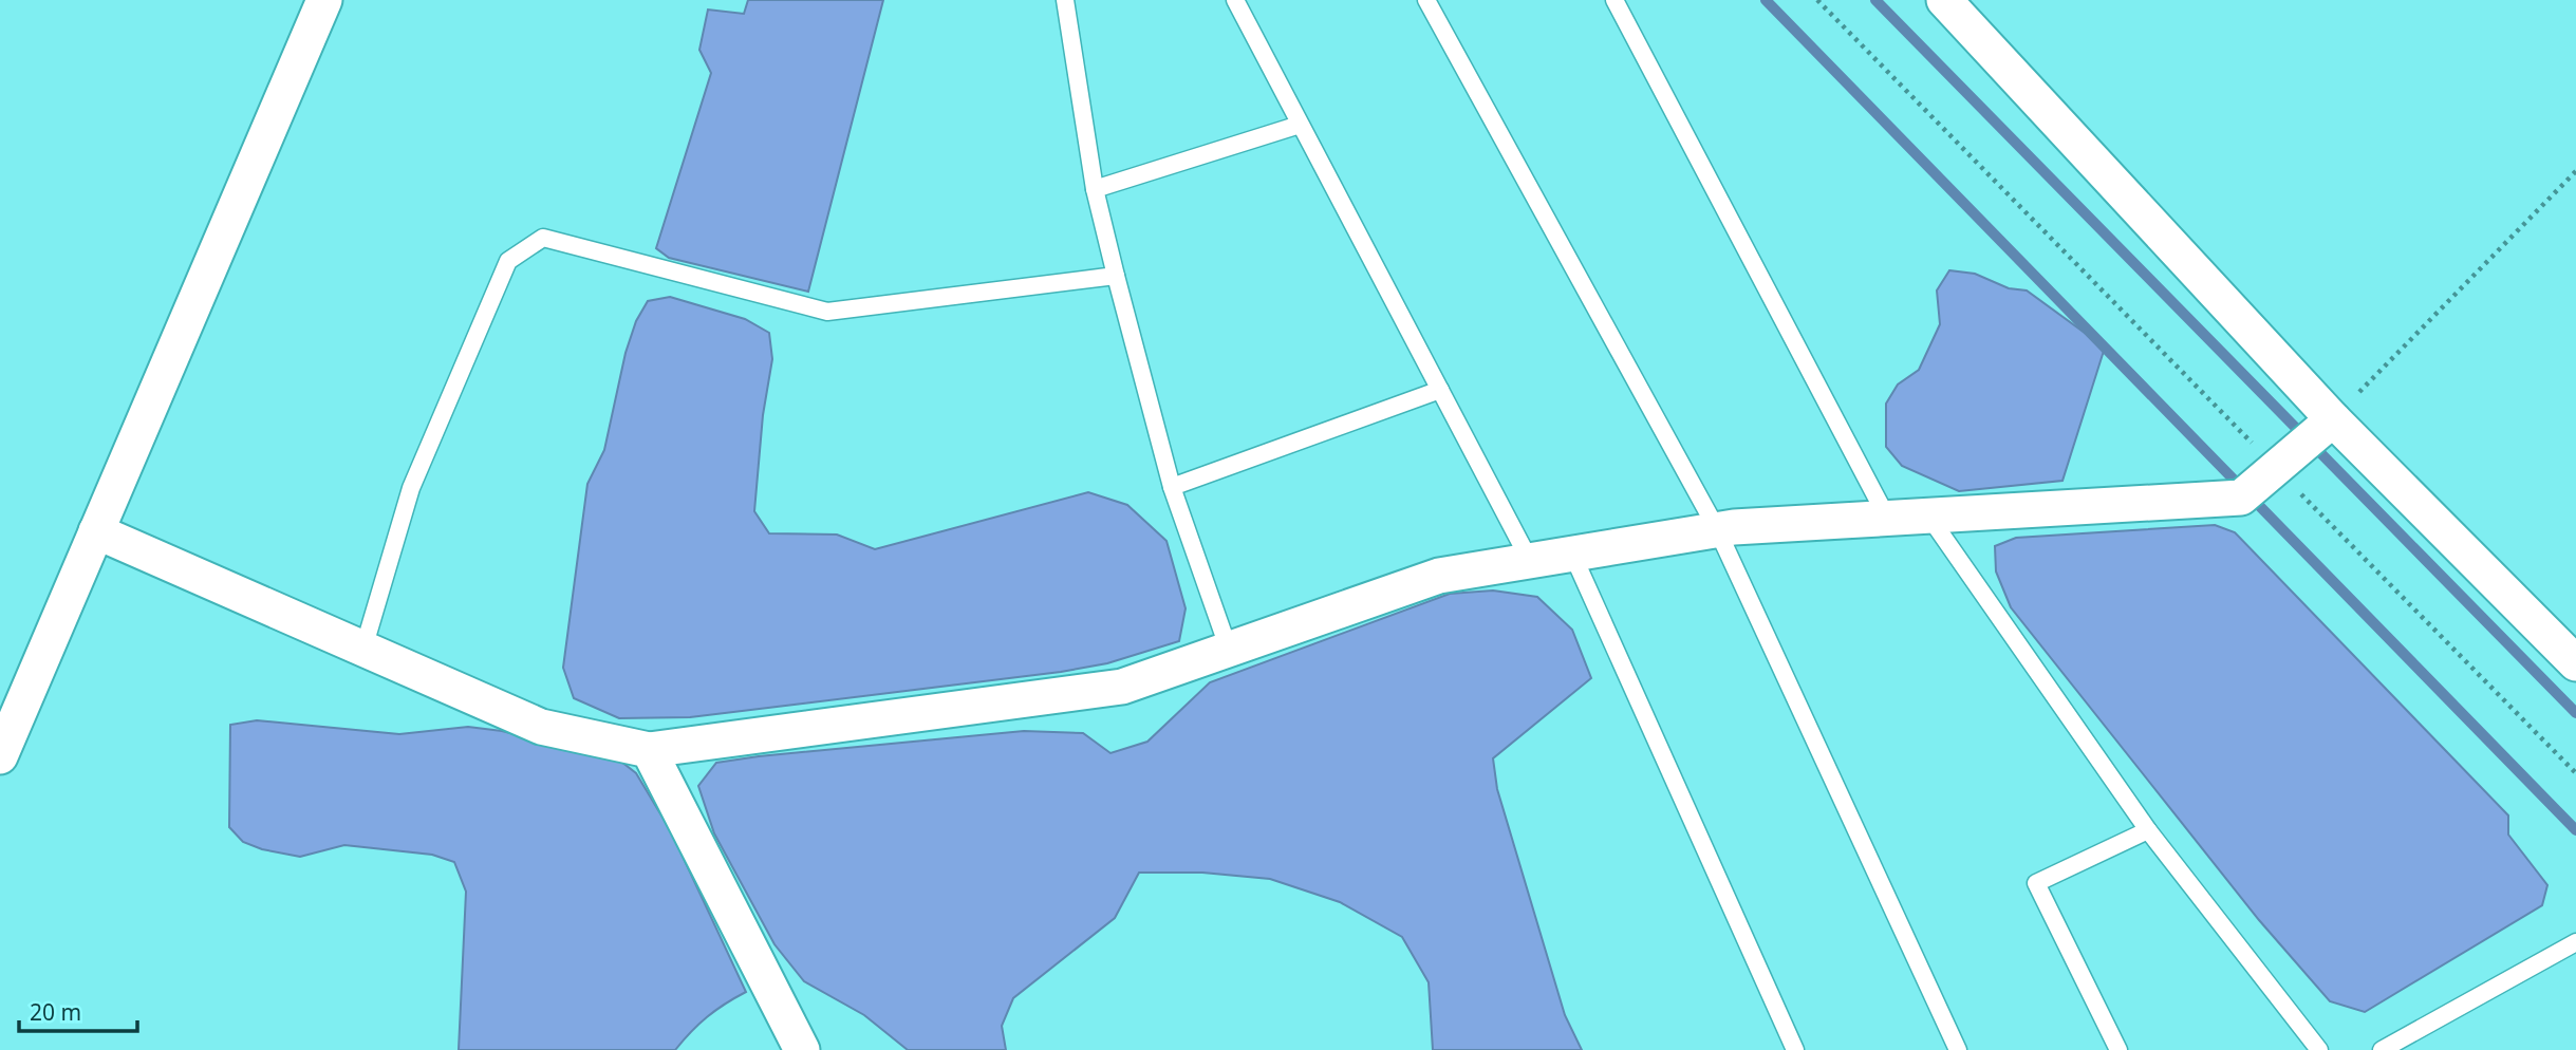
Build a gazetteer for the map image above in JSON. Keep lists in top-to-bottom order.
{
  "scale_bar": "20 m"
}
